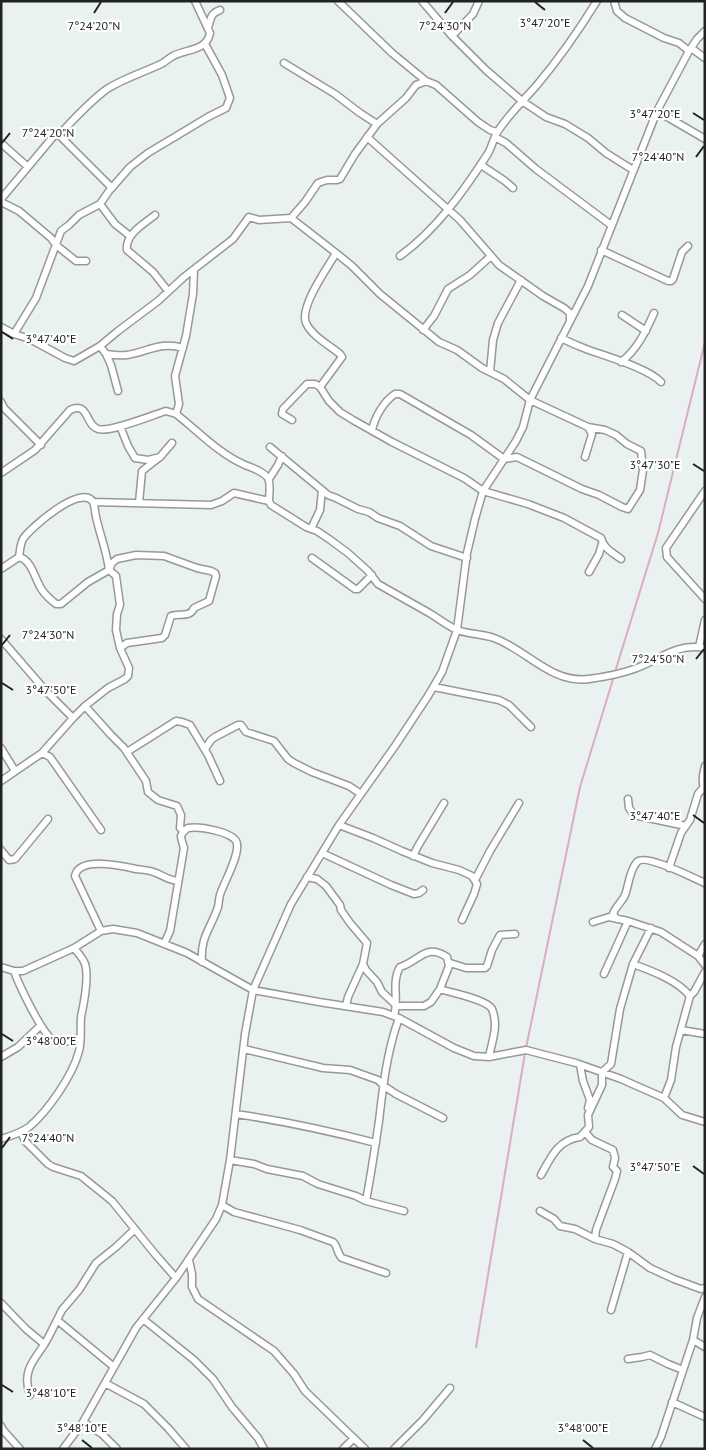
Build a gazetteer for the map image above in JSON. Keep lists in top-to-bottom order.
{
  "coordinates": [
    "3°47'20\"E",
    "7°24'20\"N",
    "7°24'30\"N",
    "7°24'40\"N",
    "3°47'40\"E",
    "3°47'30\"E",
    "7°24'50\"N",
    "3°47'50\"E",
    "3°48'00\"E",
    "3°48'10\"E"
  ]
}
